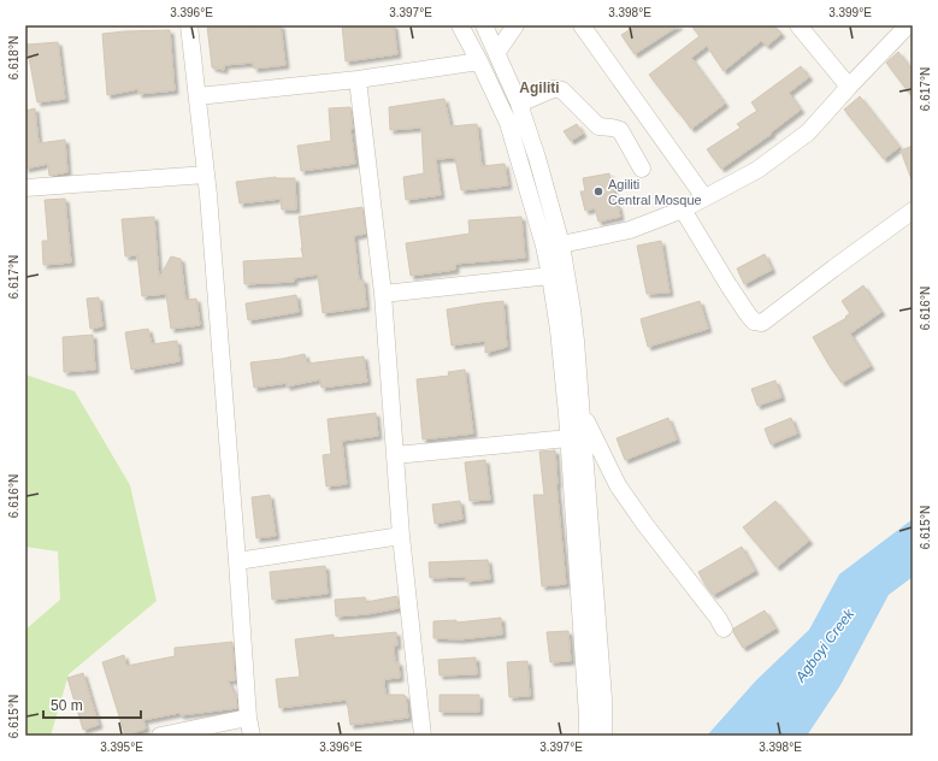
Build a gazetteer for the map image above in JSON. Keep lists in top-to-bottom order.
{
  "districts": ["Agiliti"],
  "water": ["Agboyi Creek"],
  "places": ["Agiliti Central Mosque"],
  "scale_bar": "50 m",
  "coordinates": [
    "3.396°E",
    "3.397°E",
    "3.398°E",
    "3.399°E",
    "6.618°N",
    "6.617°N",
    "6.616°N",
    "6.615°N",
    "3.395°E"
  ]
}
